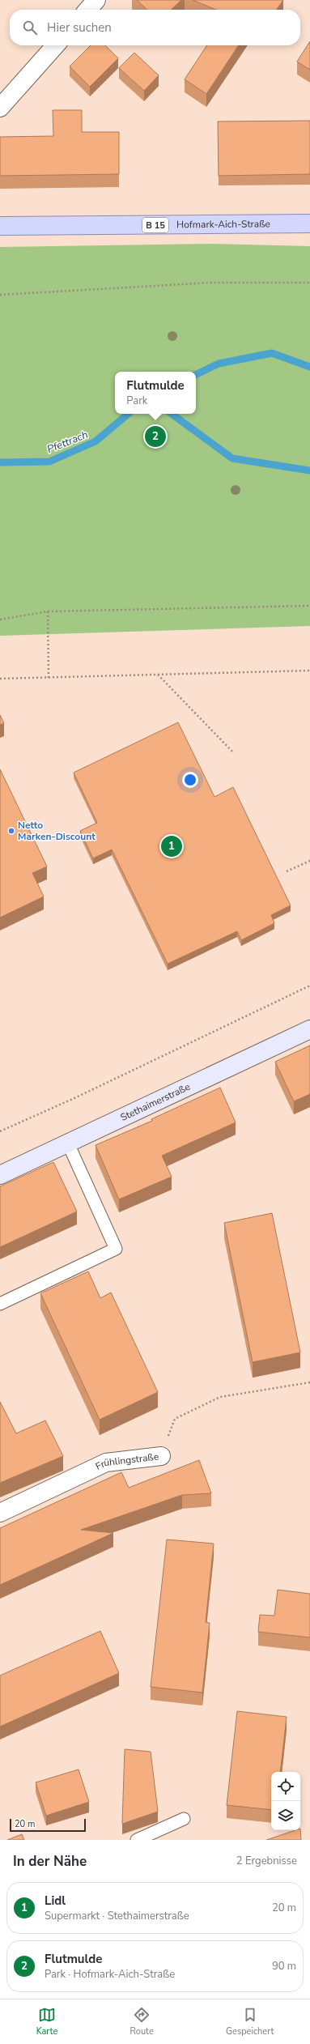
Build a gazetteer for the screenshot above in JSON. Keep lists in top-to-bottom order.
{
  "streets": {
    "main road": ["B 15", "Hofmark-Aich-Straße", "Stethaimerstraße"],
    "street": ["Frühlingstraße"]
  },
  "water": ["Pfettrach"],
  "places": ["Netto Marken-Discount"],
  "scale_bar": "20 m",
  "page": {
    "search": "Hier suchen",
    "popup": ["Flutmulde", "Park"],
    "pins": ["2", "1"],
    "scale": "20 m",
    "heading": ["In der Nähe", "2 Ergebnisse"],
    "list": [
      {
        "mark": "1",
        "name": "Lidl",
        "note": "Supermarkt · Stethaimerstraße",
        "value": "20 m"
      },
      {
        "mark": "2",
        "name": "Flutmulde",
        "note": "Park · Hofmark-Aich-Straße",
        "value": "90 m"
      }
    ],
    "nav": ["Karte", "Route", "Gespeichert"]
  }
}
